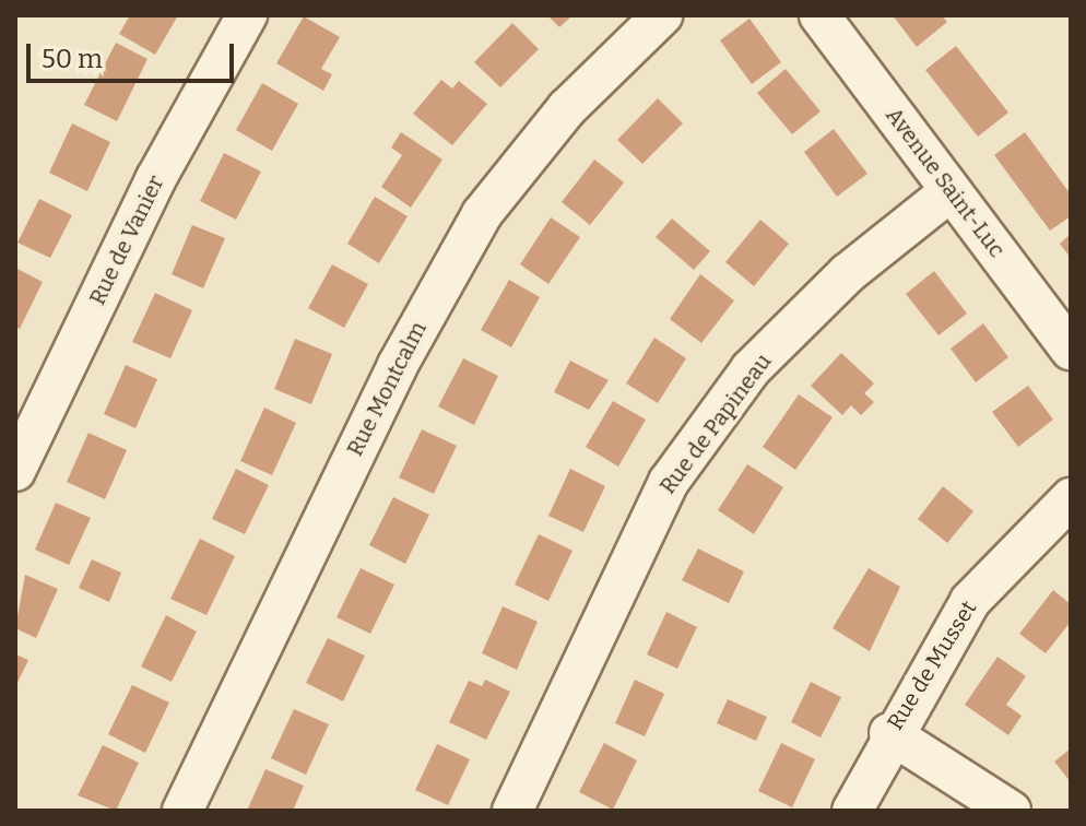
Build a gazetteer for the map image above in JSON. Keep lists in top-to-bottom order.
{
  "streets": {
    "street": [
      "Avenue Saint-Luc",
      "Rue de Vanier",
      "Rue Montcalm",
      "Rue de Papineau",
      "Rue de Musset"
    ]
  },
  "crossings": [
    ["Avenue Saint-Luc", "Rue de Papineau"]
  ],
  "scale_bar": "50 m"
}
